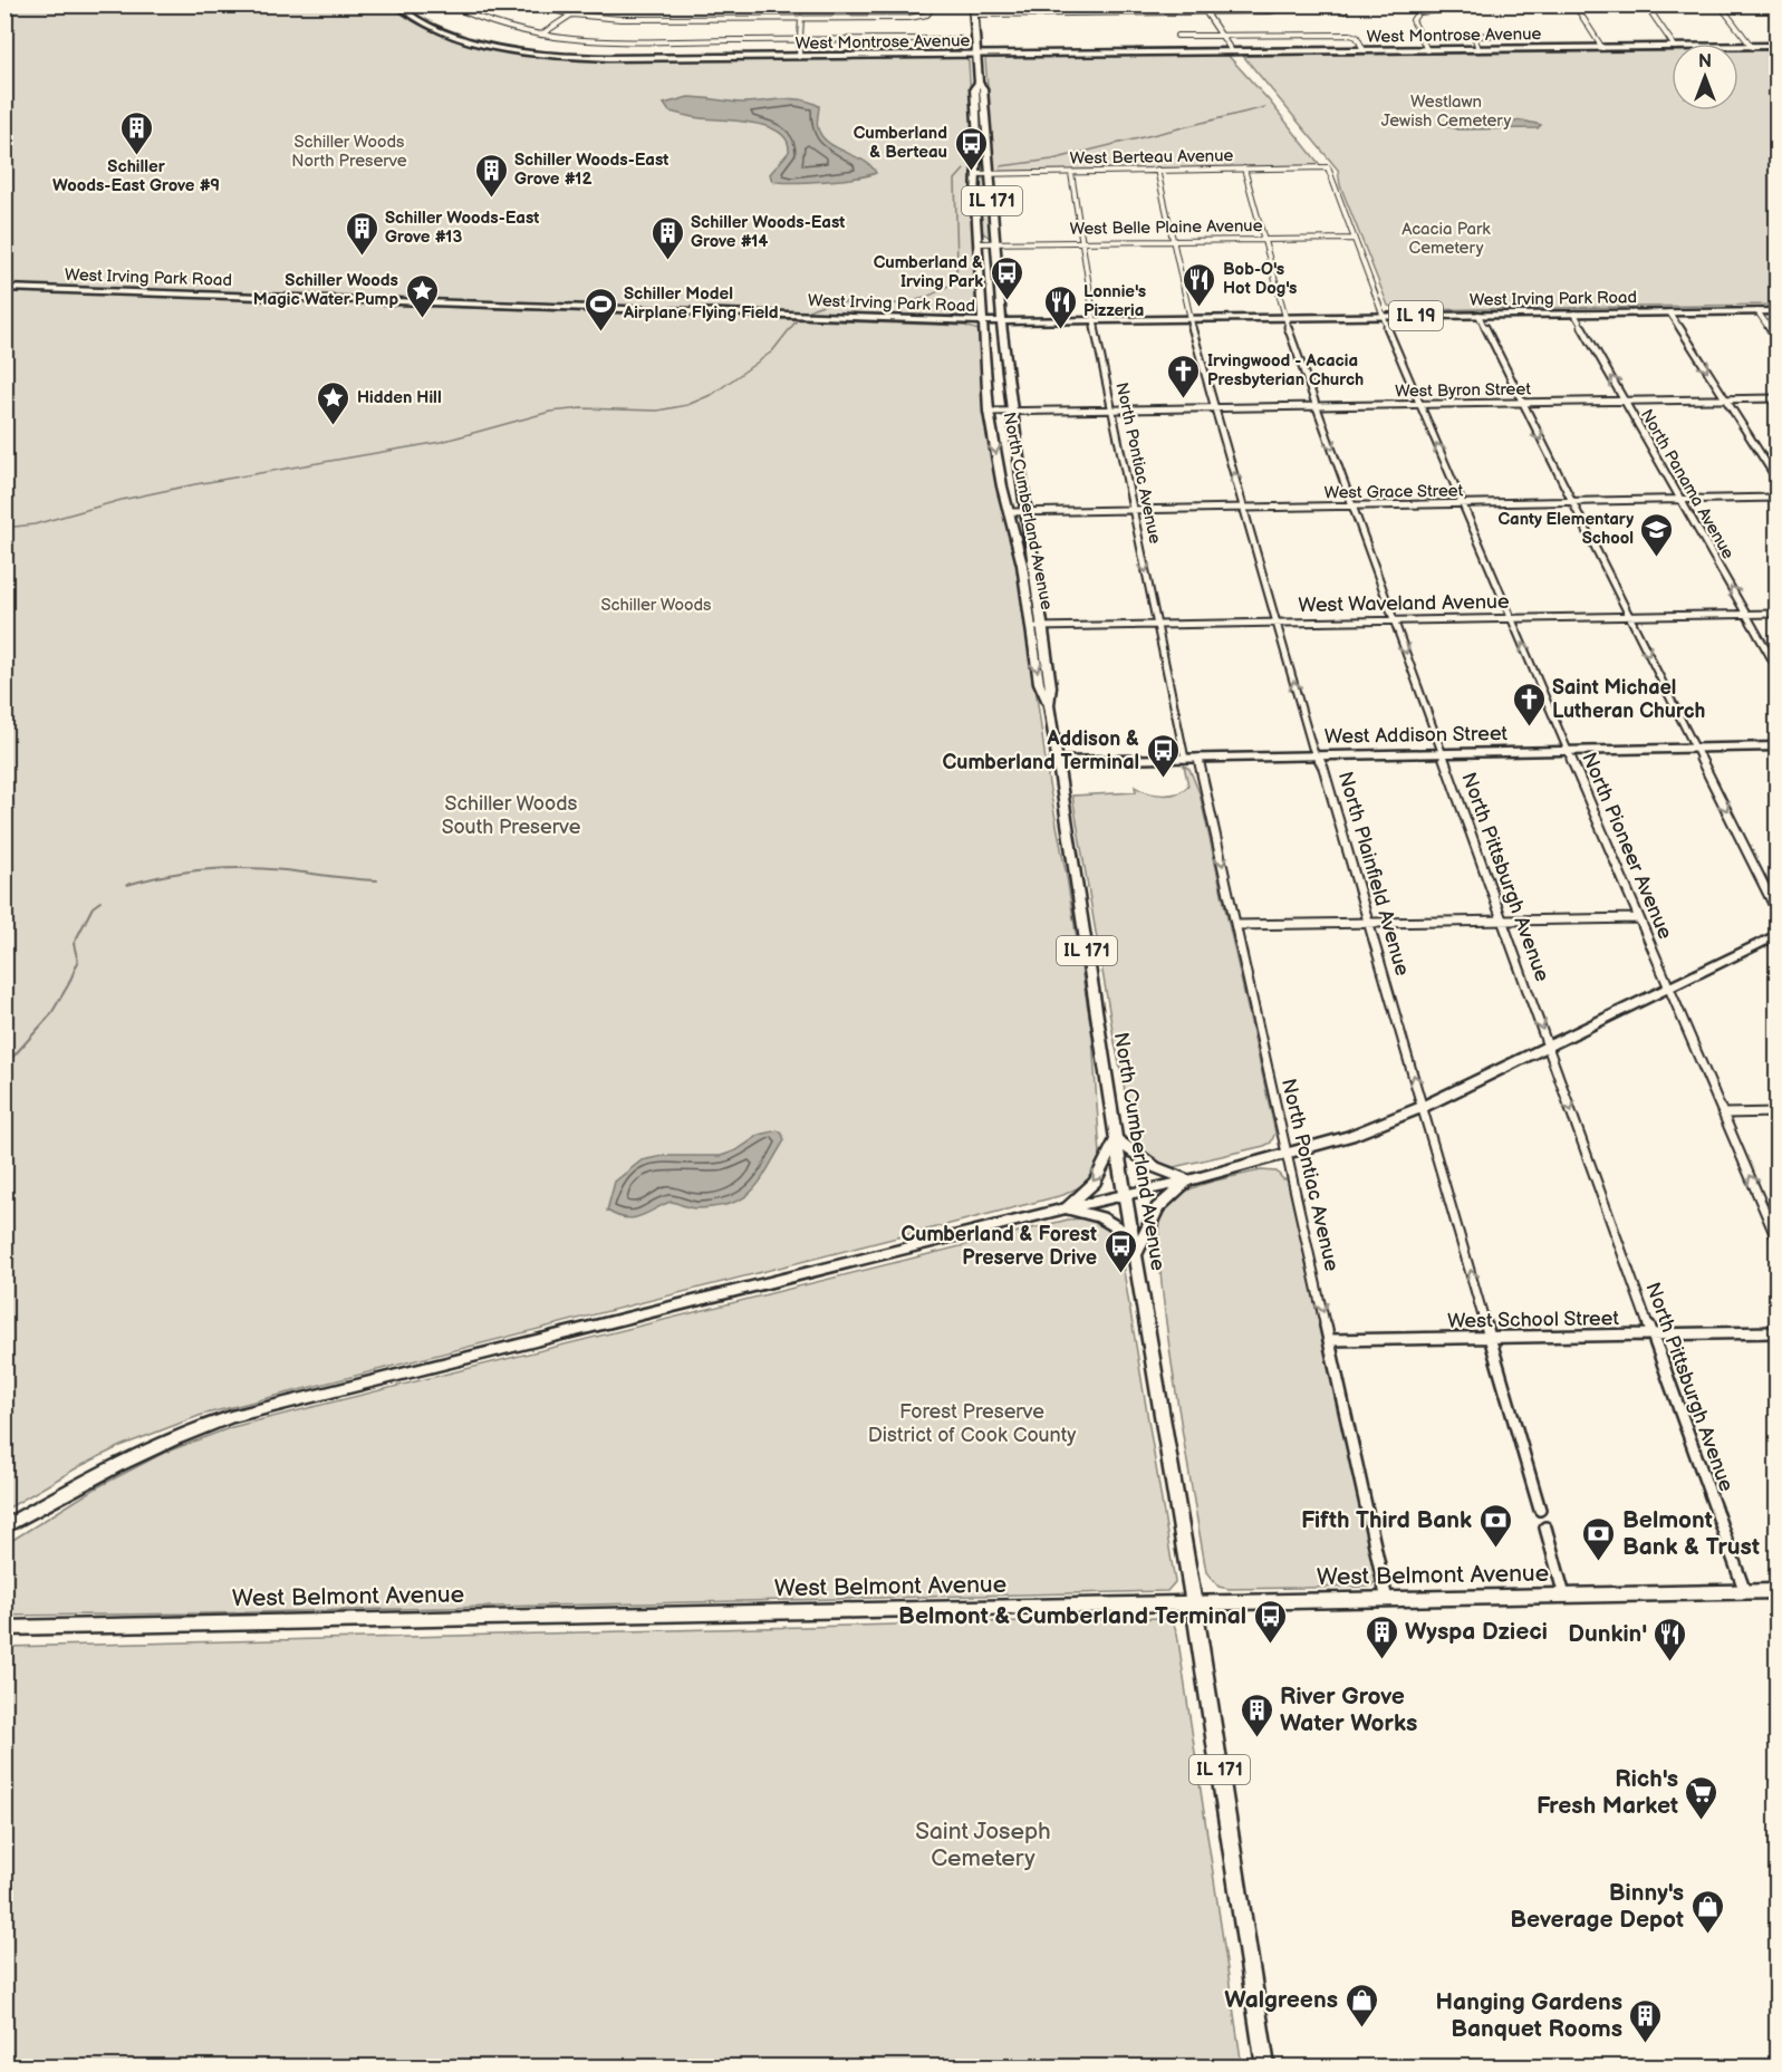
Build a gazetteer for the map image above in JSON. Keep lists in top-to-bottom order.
{
  "streets": {
    "main road": [
      "West Montrose Avenue",
      "IL 171",
      "West Irving Park Road",
      "IL 19",
      "North Cumberland Avenue",
      "West Addison Street",
      "West Belmont Avenue"
    ],
    "street": [
      "West Berteau Avenue",
      "West Belle Plaine Avenue",
      "West Byron Street",
      "North Pontiac Avenue",
      "North Panama Avenue",
      "West Grace Street",
      "West Waveland Avenue",
      "North Pioneer Avenue",
      "North Plainfield Avenue",
      "North Pittsburgh Avenue",
      "West School Street"
    ]
  },
  "crossings": [
    ["West Montrose Avenue", "North Cumberland Avenue"],
    ["West Berteau Avenue", "North Pontiac Avenue"],
    ["West Berteau Avenue", "North Cumberland Avenue"],
    ["West Berteau Avenue", "North Pioneer Avenue"],
    ["West Berteau Avenue", "North Plainfield Avenue"],
    ["West Berteau Avenue", "North Pittsburgh Avenue"],
    ["IL 171", "North Cumberland Avenue"],
    ["IL 171", "West Belmont Avenue"],
    ["West Belle Plaine Avenue", "North Pontiac Avenue"],
    ["West Belle Plaine Avenue", "North Cumberland Avenue"],
    ["West Belle Plaine Avenue", "North Pioneer Avenue"],
    ["West Belle Plaine Avenue", "North Plainfield Avenue"],
    ["West Belle Plaine Avenue", "North Pittsburgh Avenue"],
    ["West Irving Park Road", "North Pontiac Avenue"],
    ["West Irving Park Road", "North Panama Avenue"],
    ["West Irving Park Road", "North Cumberland Avenue"],
    ["West Irving Park Road", "North Pioneer Avenue"],
    ["West Irving Park Road", "North Plainfield Avenue"],
    ["West Irving Park Road", "North Pittsburgh Avenue"],
    ["West Byron Street", "North Pontiac Avenue"],
    ["West Byron Street", "North Panama Avenue"],
    ["West Byron Street", "North Cumberland Avenue"],
    ["West Byron Street", "North Pioneer Avenue"],
    ["West Byron Street", "North Plainfield Avenue"],
    ["West Byron Street", "North Pittsburgh Avenue"],
    ["North Pontiac Avenue", "West Grace Street"],
    ["North Pontiac Avenue", "West Waveland Avenue"],
    ["North Pontiac Avenue", "West Addison Street"],
    ["North Pontiac Avenue", "West School Street"],
    ["North Pontiac Avenue", "West Belmont Avenue"],
    ["North Panama Avenue", "West Grace Street"],
    ["North Panama Avenue", "West Waveland Avenue"],
    ["West Grace Street", "North Cumberland Avenue"],
    ["West Grace Street", "North Pioneer Avenue"],
    ["West Grace Street", "North Plainfield Avenue"],
    ["West Grace Street", "North Pittsburgh Avenue"],
    ["North Cumberland Avenue", "West Waveland Avenue"],
    ["North Cumberland Avenue", "West Addison Street"],
    ["North Cumberland Avenue", "West Belmont Avenue"],
    ["West Waveland Avenue", "North Pioneer Avenue"],
    ["West Waveland Avenue", "North Plainfield Avenue"],
    ["West Waveland Avenue", "North Pittsburgh Avenue"],
    ["West Addison Street", "North Pioneer Avenue"],
    ["West Addison Street", "North Plainfield Avenue"],
    ["West Addison Street", "North Pittsburgh Avenue"],
    ["North Plainfield Avenue", "West School Street"],
    ["North Pittsburgh Avenue", "West School Street"],
    ["North Pittsburgh Avenue", "West Belmont Avenue"]
  ],
  "one_way": ["North Panama Avenue", "North Plainfield Avenue", "North Pittsburgh Avenue"],
  "parks": [
    "Westlawn Jewish Cemetery",
    "Schiller Woods North Preserve",
    "Acacia Park Cemetery",
    "Schiller Woods",
    "Schiller Woods South Preserve",
    "Forest Preserve District of Cook County",
    "Saint Joseph Cemetery"
  ],
  "places": {
    "building": [
      "Schiller Woods-East Grove #9",
      "Schiller Woods-East Grove #12",
      "Schiller Woods-East Grove #13",
      "Schiller Woods-East Grove #14",
      "Wyspa Dzieci",
      "River Grove Water Works",
      "Hanging Gardens Banquet Rooms"
    ],
    "bus stop": [
      "Cumberland & Berteau",
      "Cumberland & Irving Park",
      "Addison & Cumberland Terminal",
      "Cumberland & Forest Preserve Drive",
      "Belmont & Cumberland Terminal"
    ],
    "restaurant": ["Bob-O's Hot Dog's", "Lonnie's Pizzeria", "Dunkin'"],
    "place": ["Schiller Woods Magic Water Pump", "Hidden Hill"],
    "sports": ["Schiller Model Airplane Flying Field"],
    "church": ["Irvingwood - Acacia Presbyterian Church", "Saint Michael Lutheran Church"],
    "school or university": ["Canty Elementary School"],
    "bank": ["Fifth Third Bank", "Belmont Bank & Trust"],
    "supermarket": ["Rich's Fresh Market"],
    "shop": ["Binny's Beverage Depot", "Walgreens"]
  },
  "north": "top"
}
